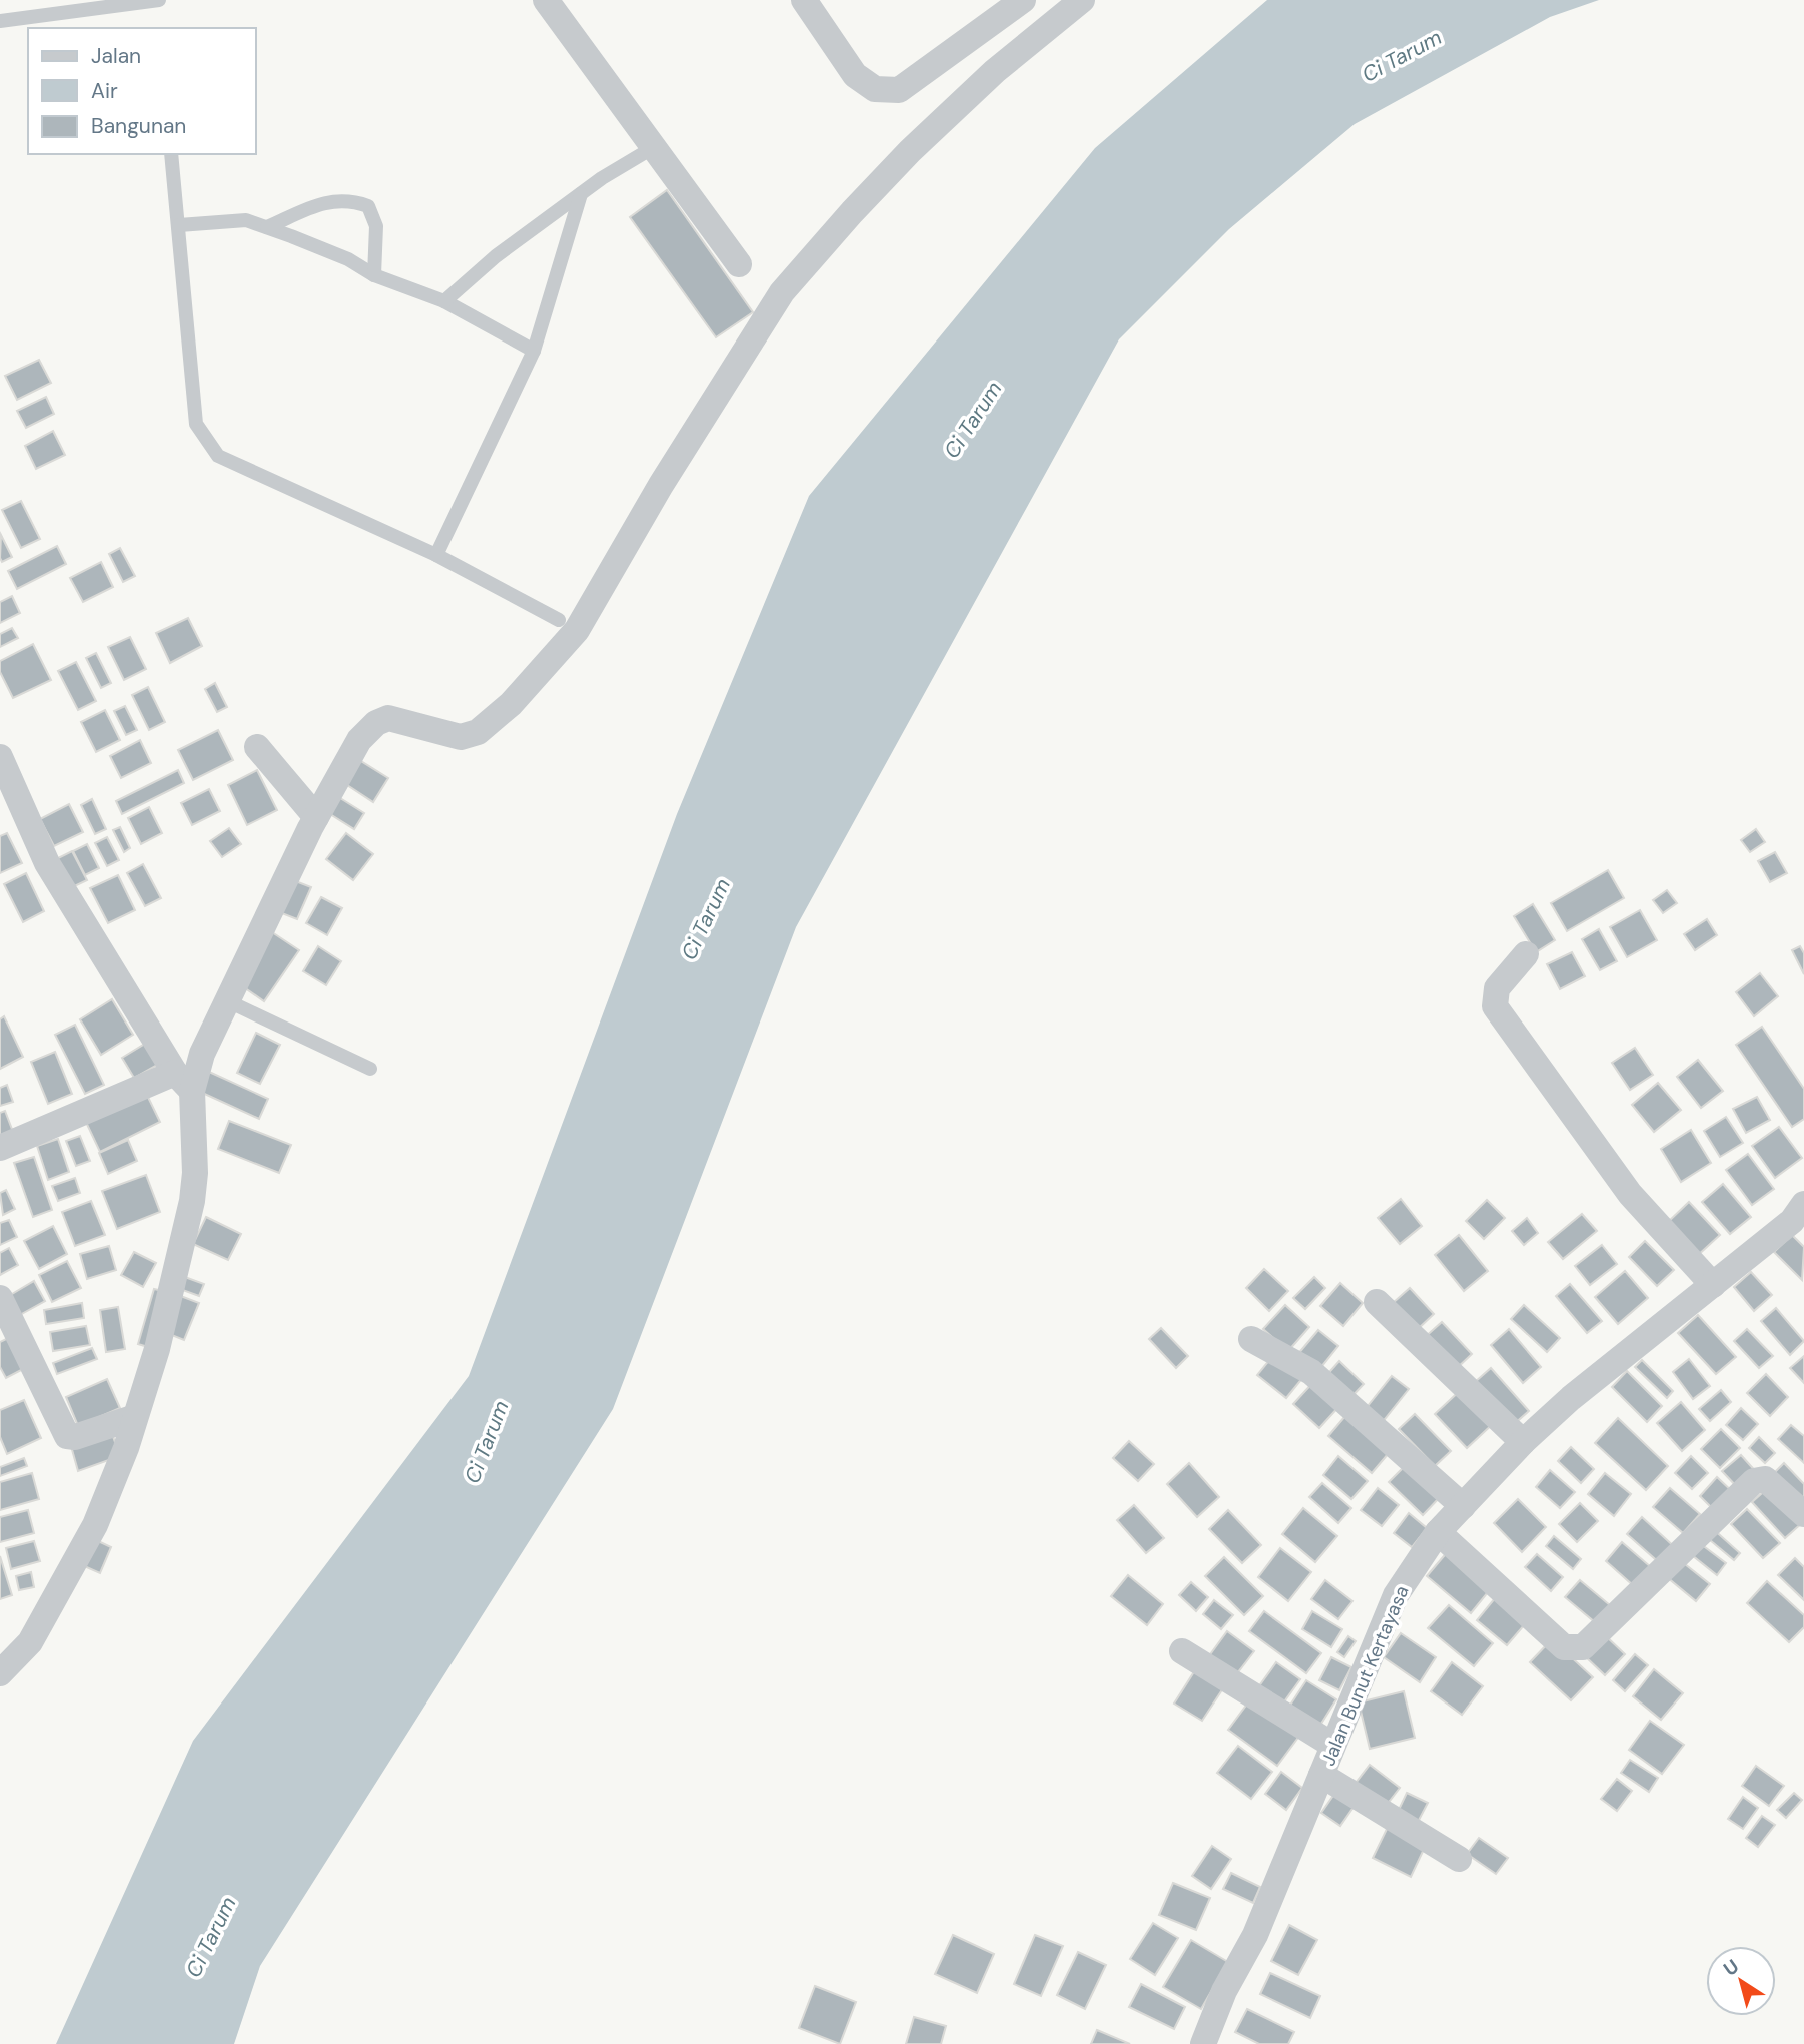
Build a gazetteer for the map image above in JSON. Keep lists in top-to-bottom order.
{
  "streets": {
    "street": ["Jalan Bunut Kertayasa"]
  },
  "water": ["Ci Tarum"],
  "legend": ["Jalan", "Air", "Bangunan"],
  "north": "top left"
}
